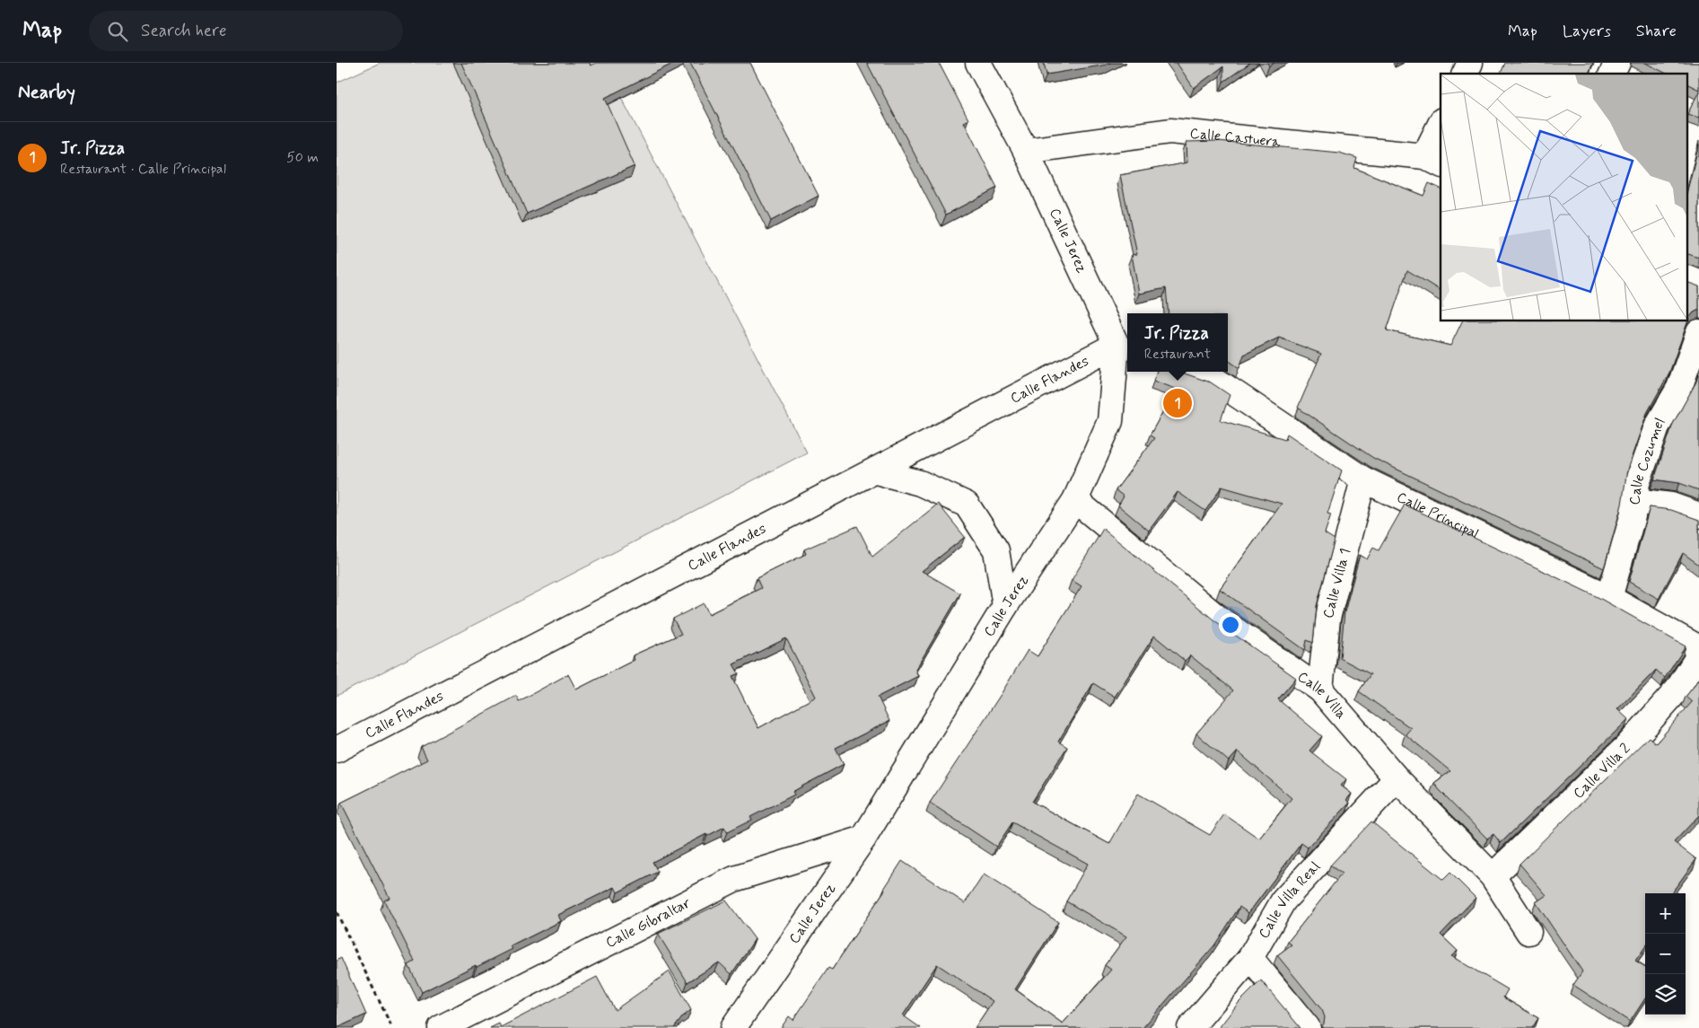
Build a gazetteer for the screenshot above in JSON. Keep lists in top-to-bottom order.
{
  "streets": {
    "street": [
      "Calle Castuera",
      "Calle Jerez",
      "Calle Flandes",
      "Calle Cozumel",
      "Calle Principal",
      "Calle Villa 1",
      "Calle Villa",
      "Calle Villa 2",
      "Calle Villa Real",
      "Calle Gibraltar"
    ]
  },
  "crossings": [
    ["Calle Castuera", "Calle Jerez"],
    ["Calle Jerez", "Calle Flandes"],
    ["Calle Jerez", "Calle Villa"],
    ["Calle Jerez", "Calle Gibraltar"],
    ["Calle Cozumel", "Calle Principal"],
    ["Calle Principal", "Calle Villa 1"],
    ["Calle Villa 1", "Calle Villa"],
    ["Calle Villa", "Calle Villa 2"],
    ["Calle Villa", "Calle Villa Real"]
  ],
  "page": {
    "header": "Map",
    "search": "Search here",
    "nav": ["Map", "Layers", "Share"],
    "heading": "Nearby",
    "list": [
      {
        "mark": "1",
        "name": "Jr. Pizza",
        "note": "Restaurant · Calle Principal",
        "value": "50 m"
      }
    ],
    "popup": ["Jr. Pizza", "Restaurant"],
    "pins": "1",
    "map_buttons": ["+", "−"]
  }
}
